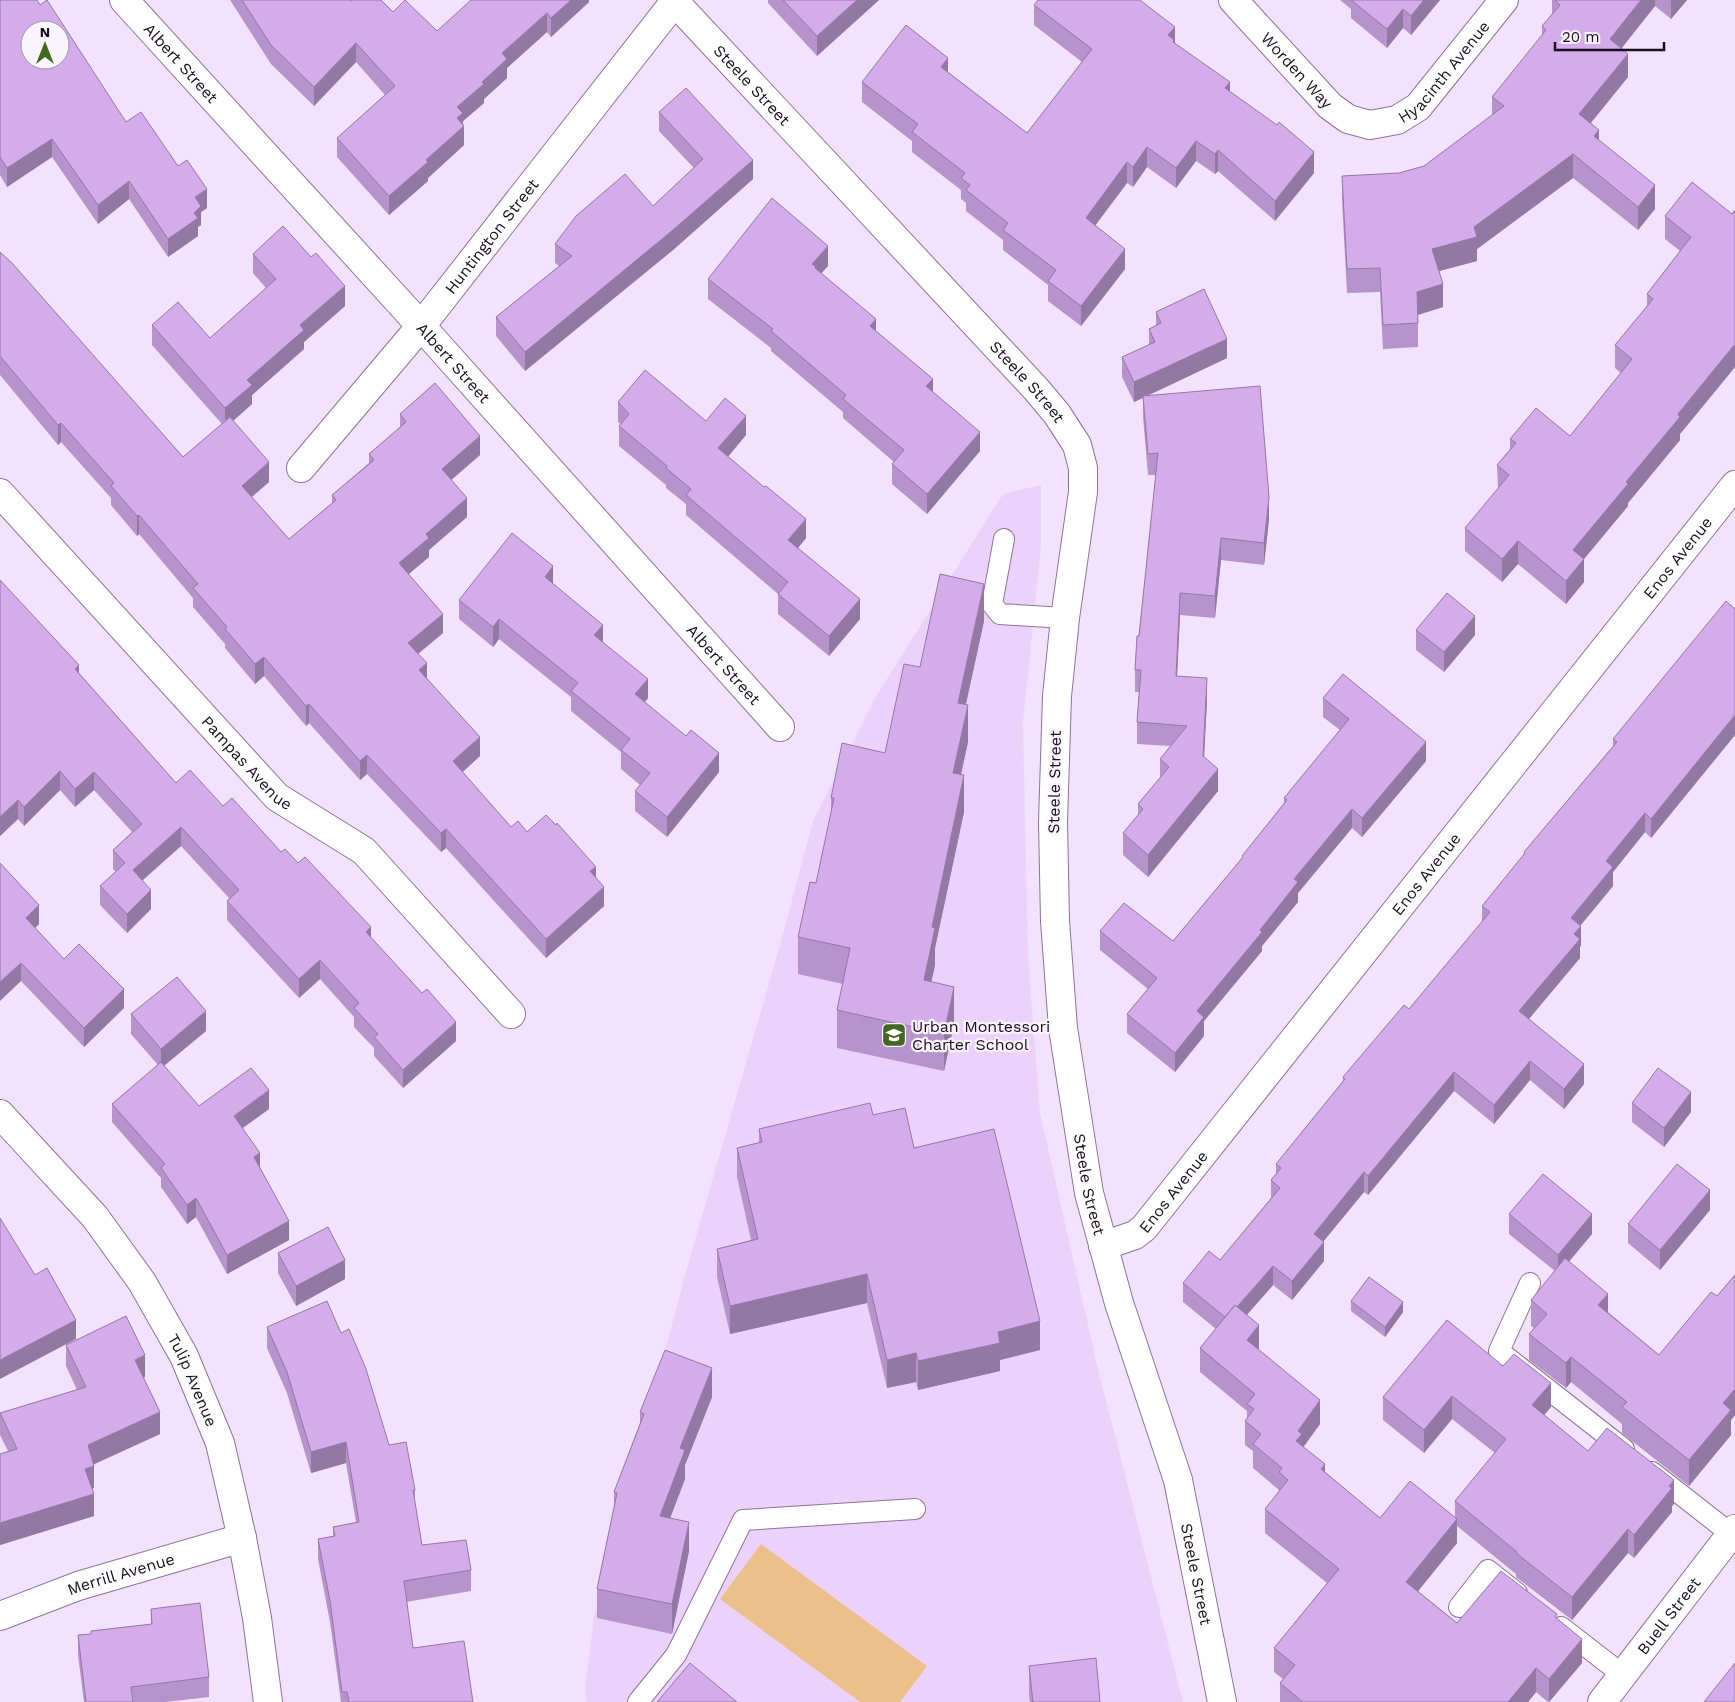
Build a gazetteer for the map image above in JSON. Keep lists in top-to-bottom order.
{
  "streets": {
    "street": [
      "Albert Street",
      "Worden Way",
      "Hyacinth Avenue",
      "Steele Street",
      "Huntington Street",
      "Enos Avenue",
      "Pampas Avenue",
      "Tulip Avenue",
      "Merrill Avenue",
      "Buell Street"
    ]
  },
  "crossings": [
    ["Albert Street", "Huntington Street"],
    ["Worden Way", "Hyacinth Avenue"],
    ["Steele Street", "Huntington Street"],
    ["Steele Street", "Enos Avenue"],
    ["Tulip Avenue", "Merrill Avenue"]
  ],
  "places": {
    "school or university": ["Urban Montessori Charter School"]
  },
  "scale_bar": "20 m",
  "north": "top"
}
